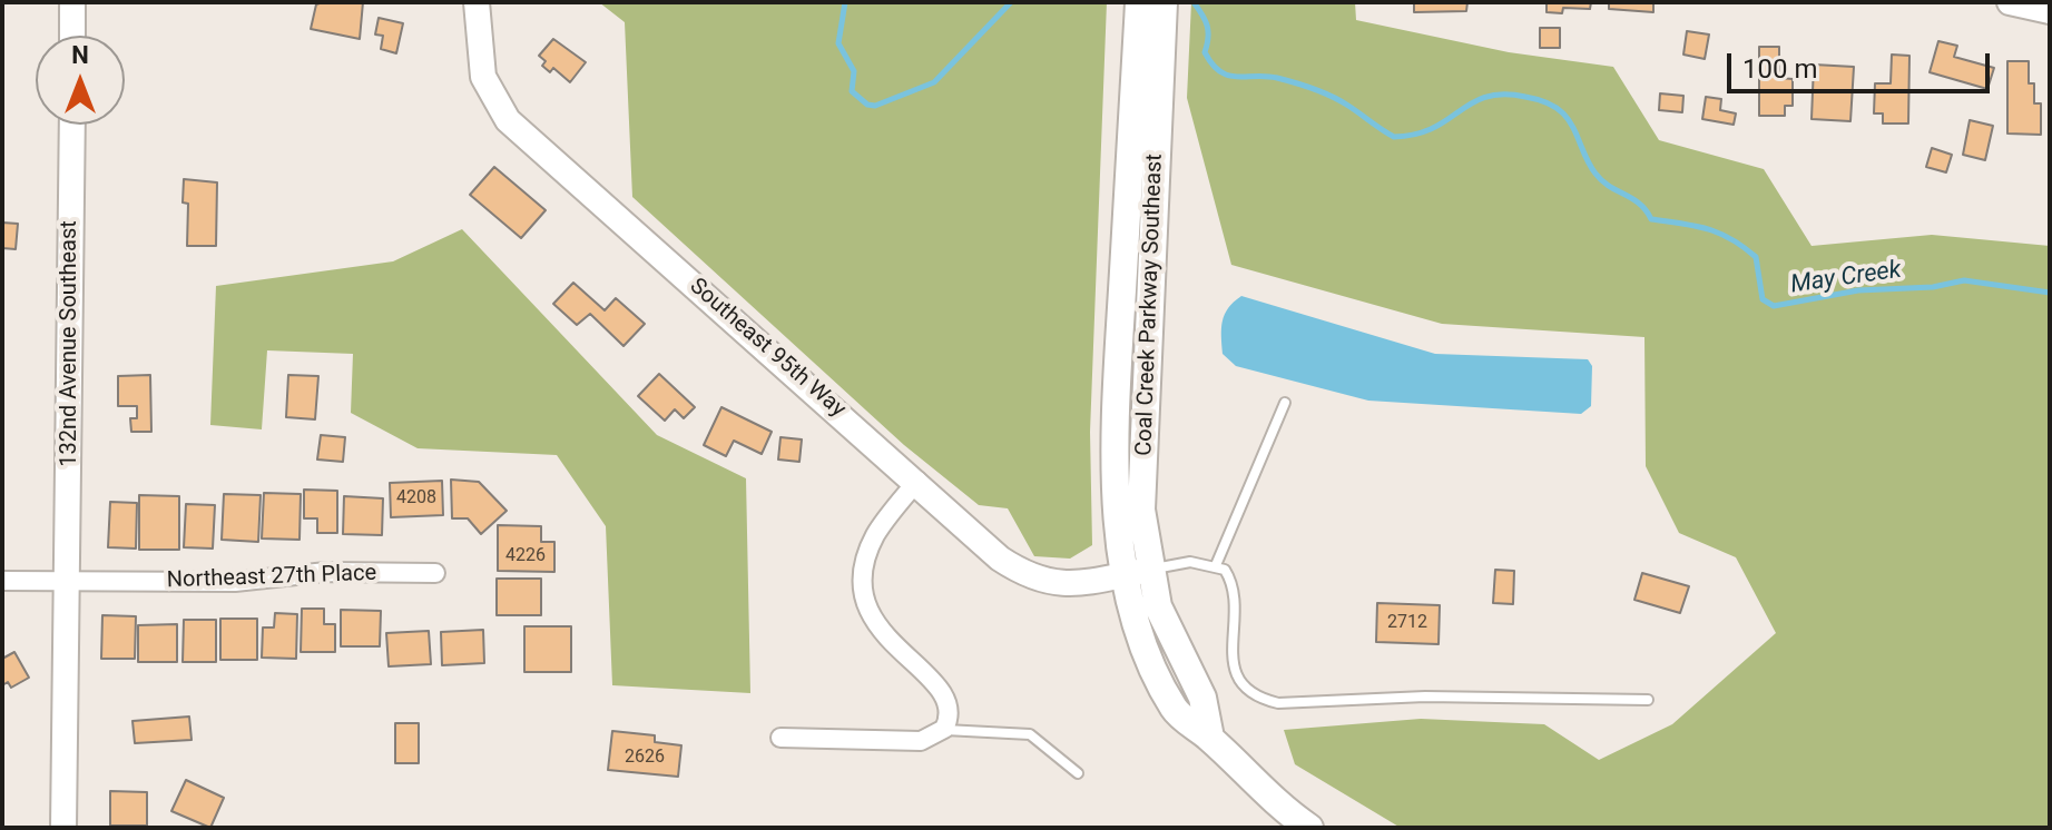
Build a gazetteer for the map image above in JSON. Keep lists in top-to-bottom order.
{
  "streets": {
    "main road": ["Coal Creek Parkway Southeast"],
    "street": ["132nd Avenue Southeast", "Southeast 95th Way", "Northeast 27th Place"]
  },
  "crossings": [
    ["Coal Creek Parkway Southeast", "Southeast 95th Way"],
    ["132nd Avenue Southeast", "Northeast 27th Place"]
  ],
  "water": ["May Creek"],
  "house_numbers": [
    "4208",
    "4226",
    "2712",
    "2626"
  ],
  "scale_bar": "100 m",
  "north": "top"
}
